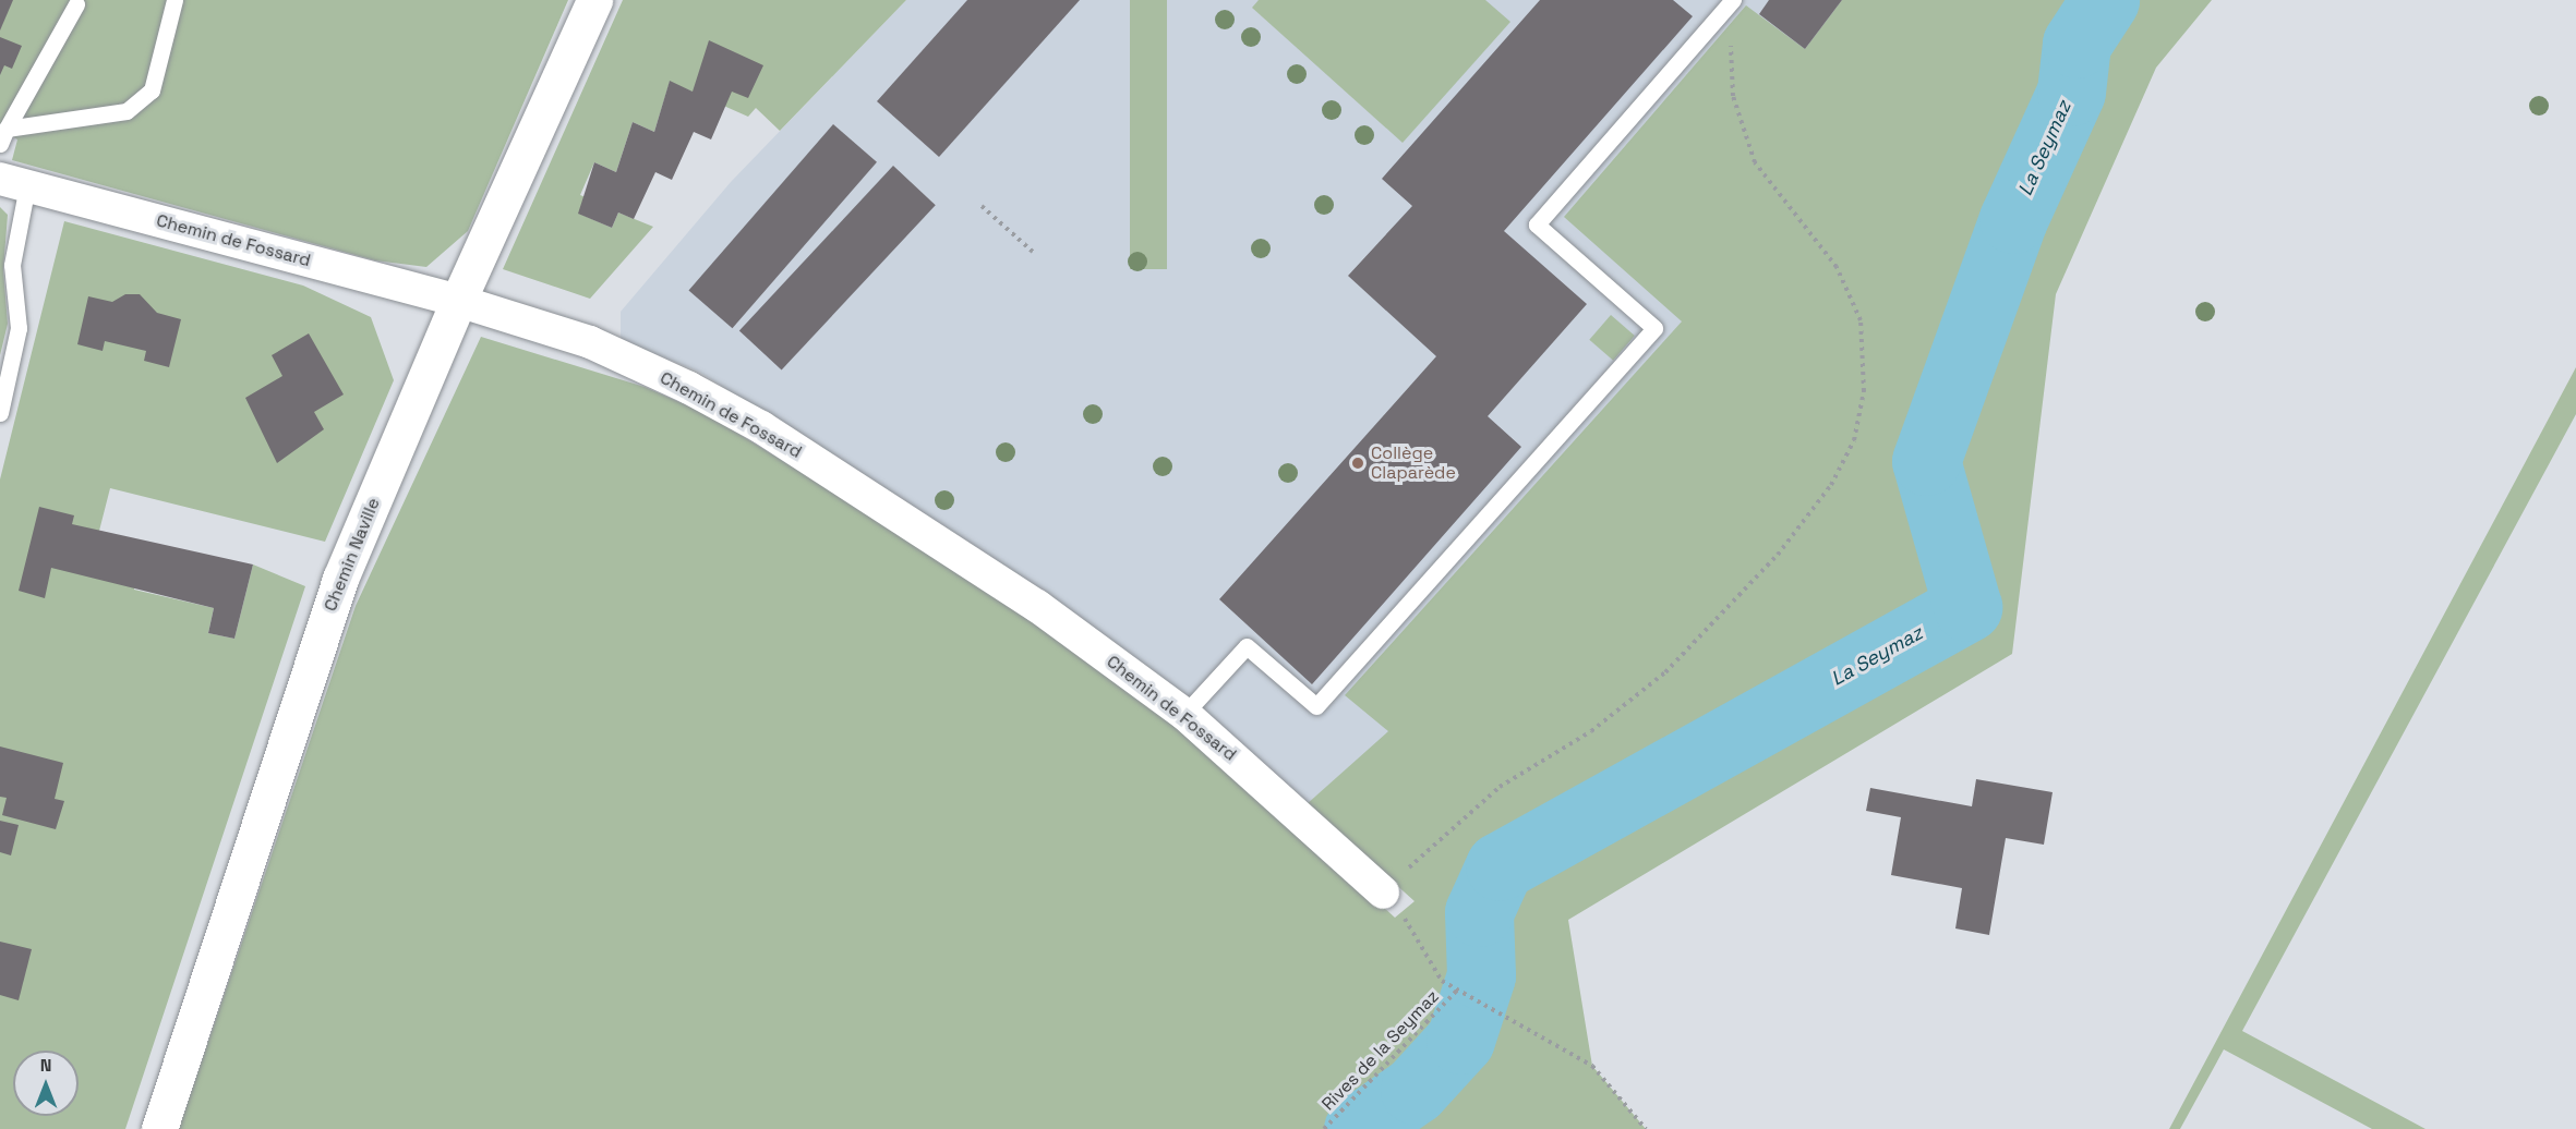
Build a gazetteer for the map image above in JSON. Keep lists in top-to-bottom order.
{
  "streets": {
    "street": ["Chemin de Fossard", "Chemin Naville"],
    "path": ["Rives de la Seymaz"]
  },
  "crossings": [
    ["Chemin de Fossard", "Chemin Naville"]
  ],
  "water": ["La Seymaz"],
  "places": ["Collège Claparède"],
  "north": "top"
}
